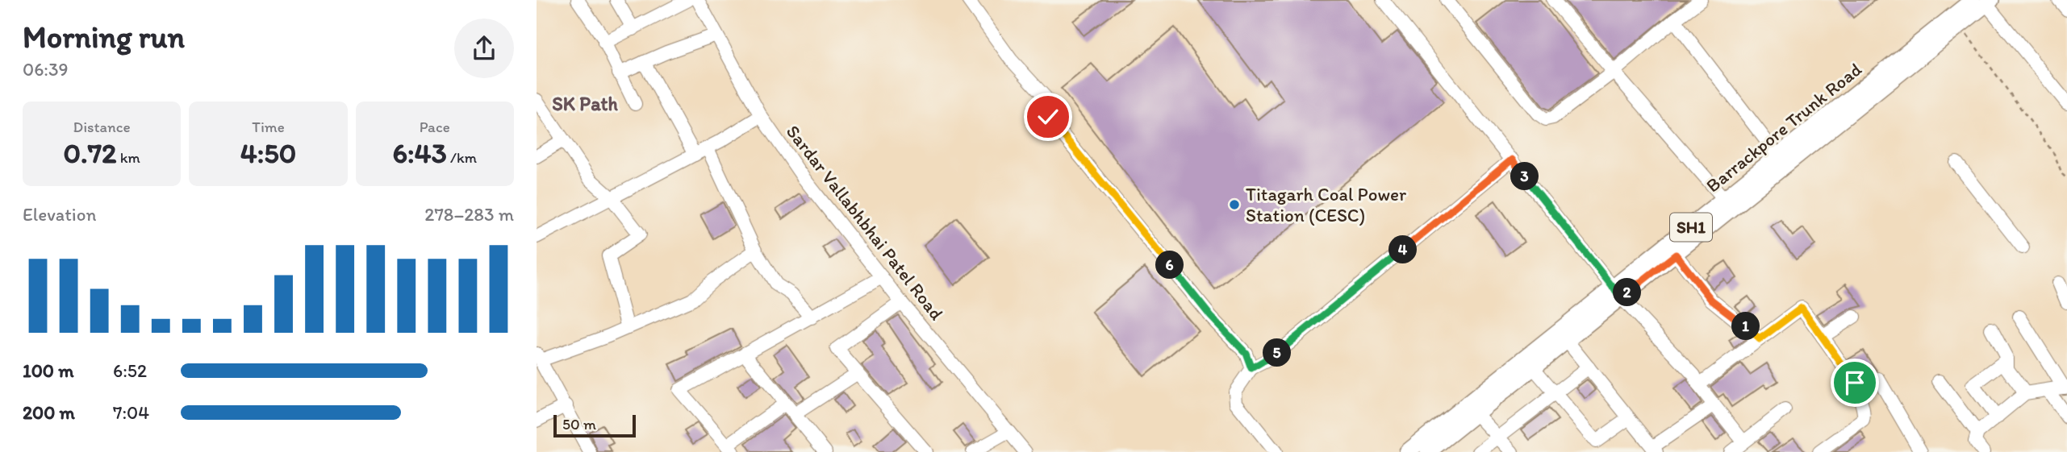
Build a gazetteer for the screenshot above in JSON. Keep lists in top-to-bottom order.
{
  "streets": {
    "main road": ["Barrackpore Trunk Road", "SH1"],
    "street": ["Sardar Vallabhbhai Patel Road"]
  },
  "districts": ["SK Path"],
  "places": ["Titagarh Coal Power Station (CESC)"],
  "scale_bar": "50 m",
  "page": {
    "heading": ["Morning run", "06:39"],
    "stats": [
      ["Distance", "0.72 km"],
      ["Time", "4:50"],
      ["Pace", "6:43 /km"]
    ],
    "pins": [
      "3",
      "4",
      "6",
      "2",
      "1",
      "5"
    ],
    "chart": ["Elevation", "278–283 m"],
    "list": [
      {
        "name": "100 m",
        "note": "6:52"
      },
      {
        "name": "200 m",
        "note": "7:04"
      }
    ],
    "scale": "50 m"
  }
}
